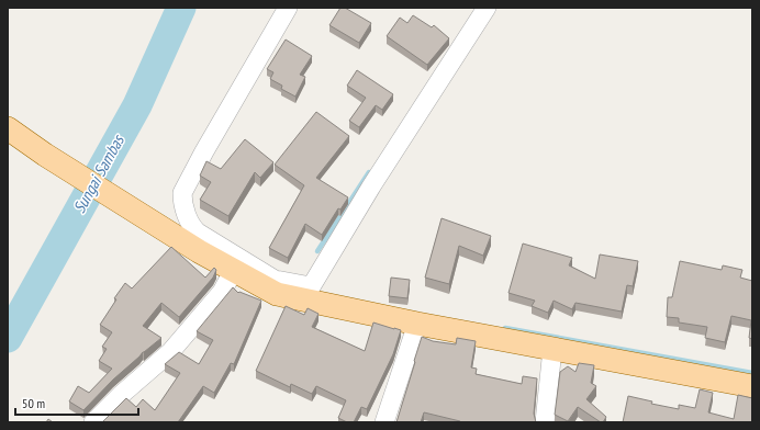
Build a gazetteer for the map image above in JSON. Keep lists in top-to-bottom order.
{
  "water": ["Sungai Sambas"],
  "scale_bar": "50 m"
}
